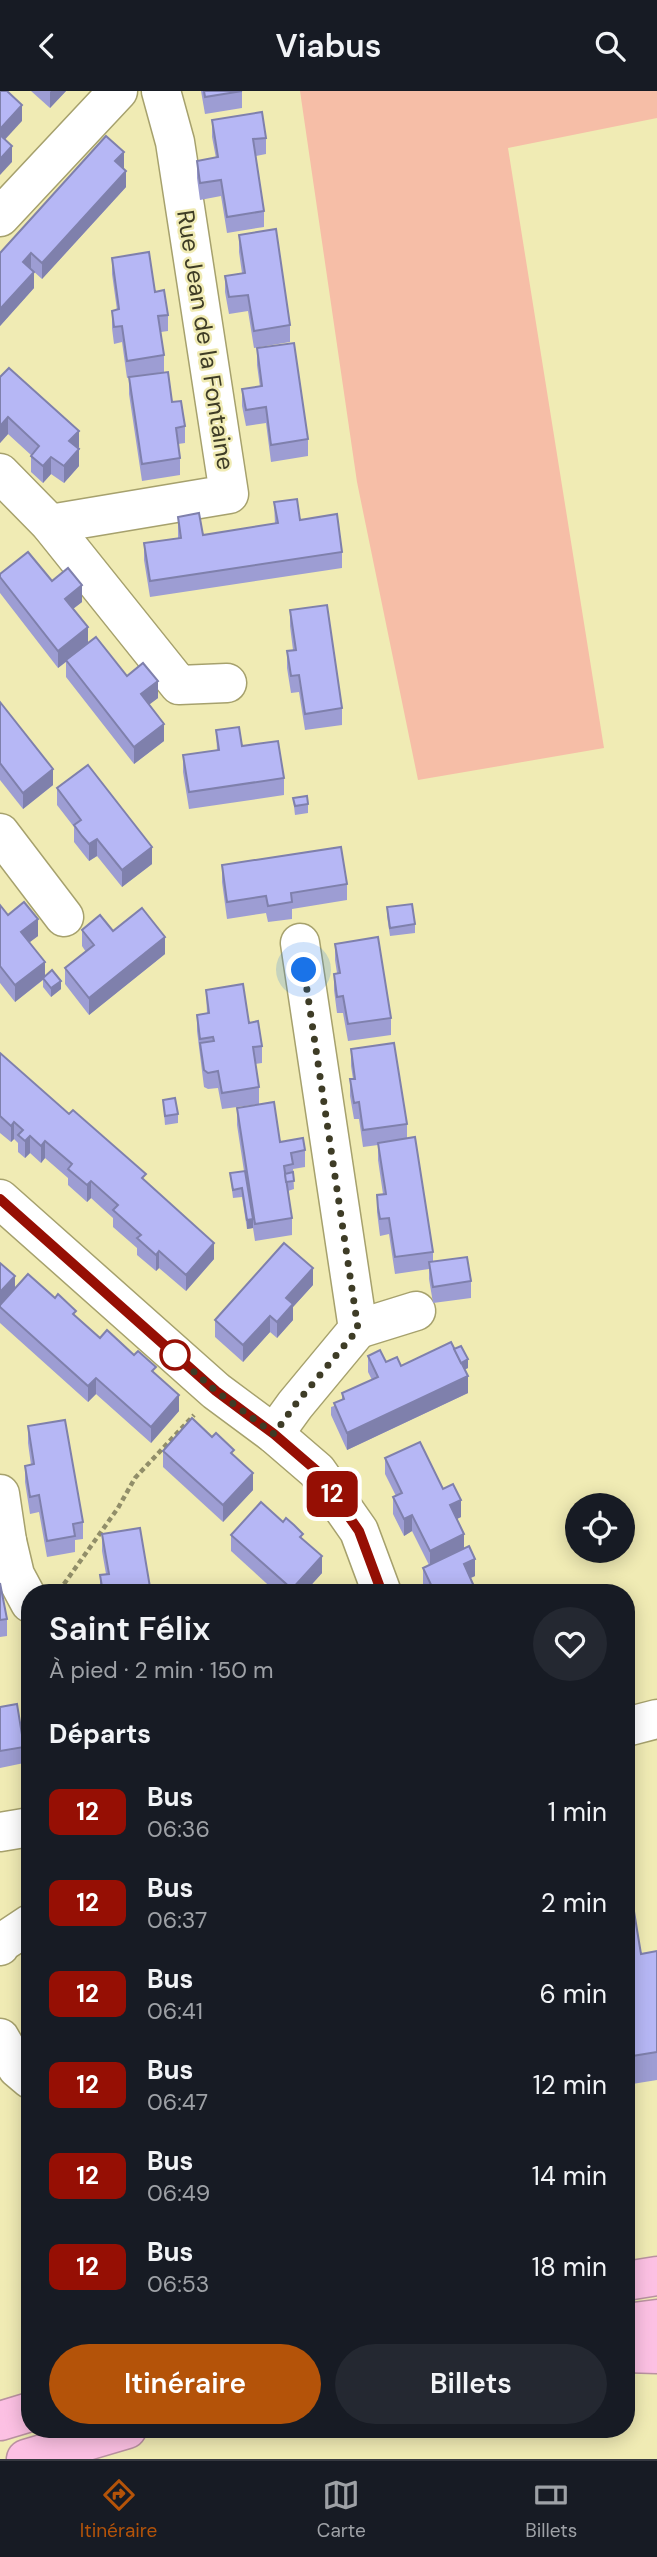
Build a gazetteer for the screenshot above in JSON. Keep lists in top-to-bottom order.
{
  "streets": {
    "street": ["Rue Jean de la Fontaine"]
  },
  "lines": ["bus line 12"],
  "page": {
    "header": "Viabus",
    "on_map": "12",
    "heading": [
      ["Saint Félix", "À pied · 2 min · 150 m"],
      "Départs"
    ],
    "list": [
      {
        "mark": "12",
        "name": "Bus",
        "note": "06:36",
        "value": "1 min"
      },
      {
        "mark": "12",
        "name": "Bus",
        "note": "06:37",
        "value": "2 min"
      },
      {
        "mark": "12",
        "name": "Bus",
        "note": "06:41",
        "value": "6 min"
      },
      {
        "mark": "12",
        "name": "Bus",
        "note": "06:47",
        "value": "12 min"
      },
      {
        "mark": "12",
        "name": "Bus",
        "note": "06:49",
        "value": "14 min"
      },
      {
        "mark": "12",
        "name": "Bus",
        "note": "06:53",
        "value": "18 min"
      }
    ],
    "buttons": ["Itinéraire", "Billets"],
    "tabs": ["Itinéraire", "Carte", "Billets"]
  }
}
